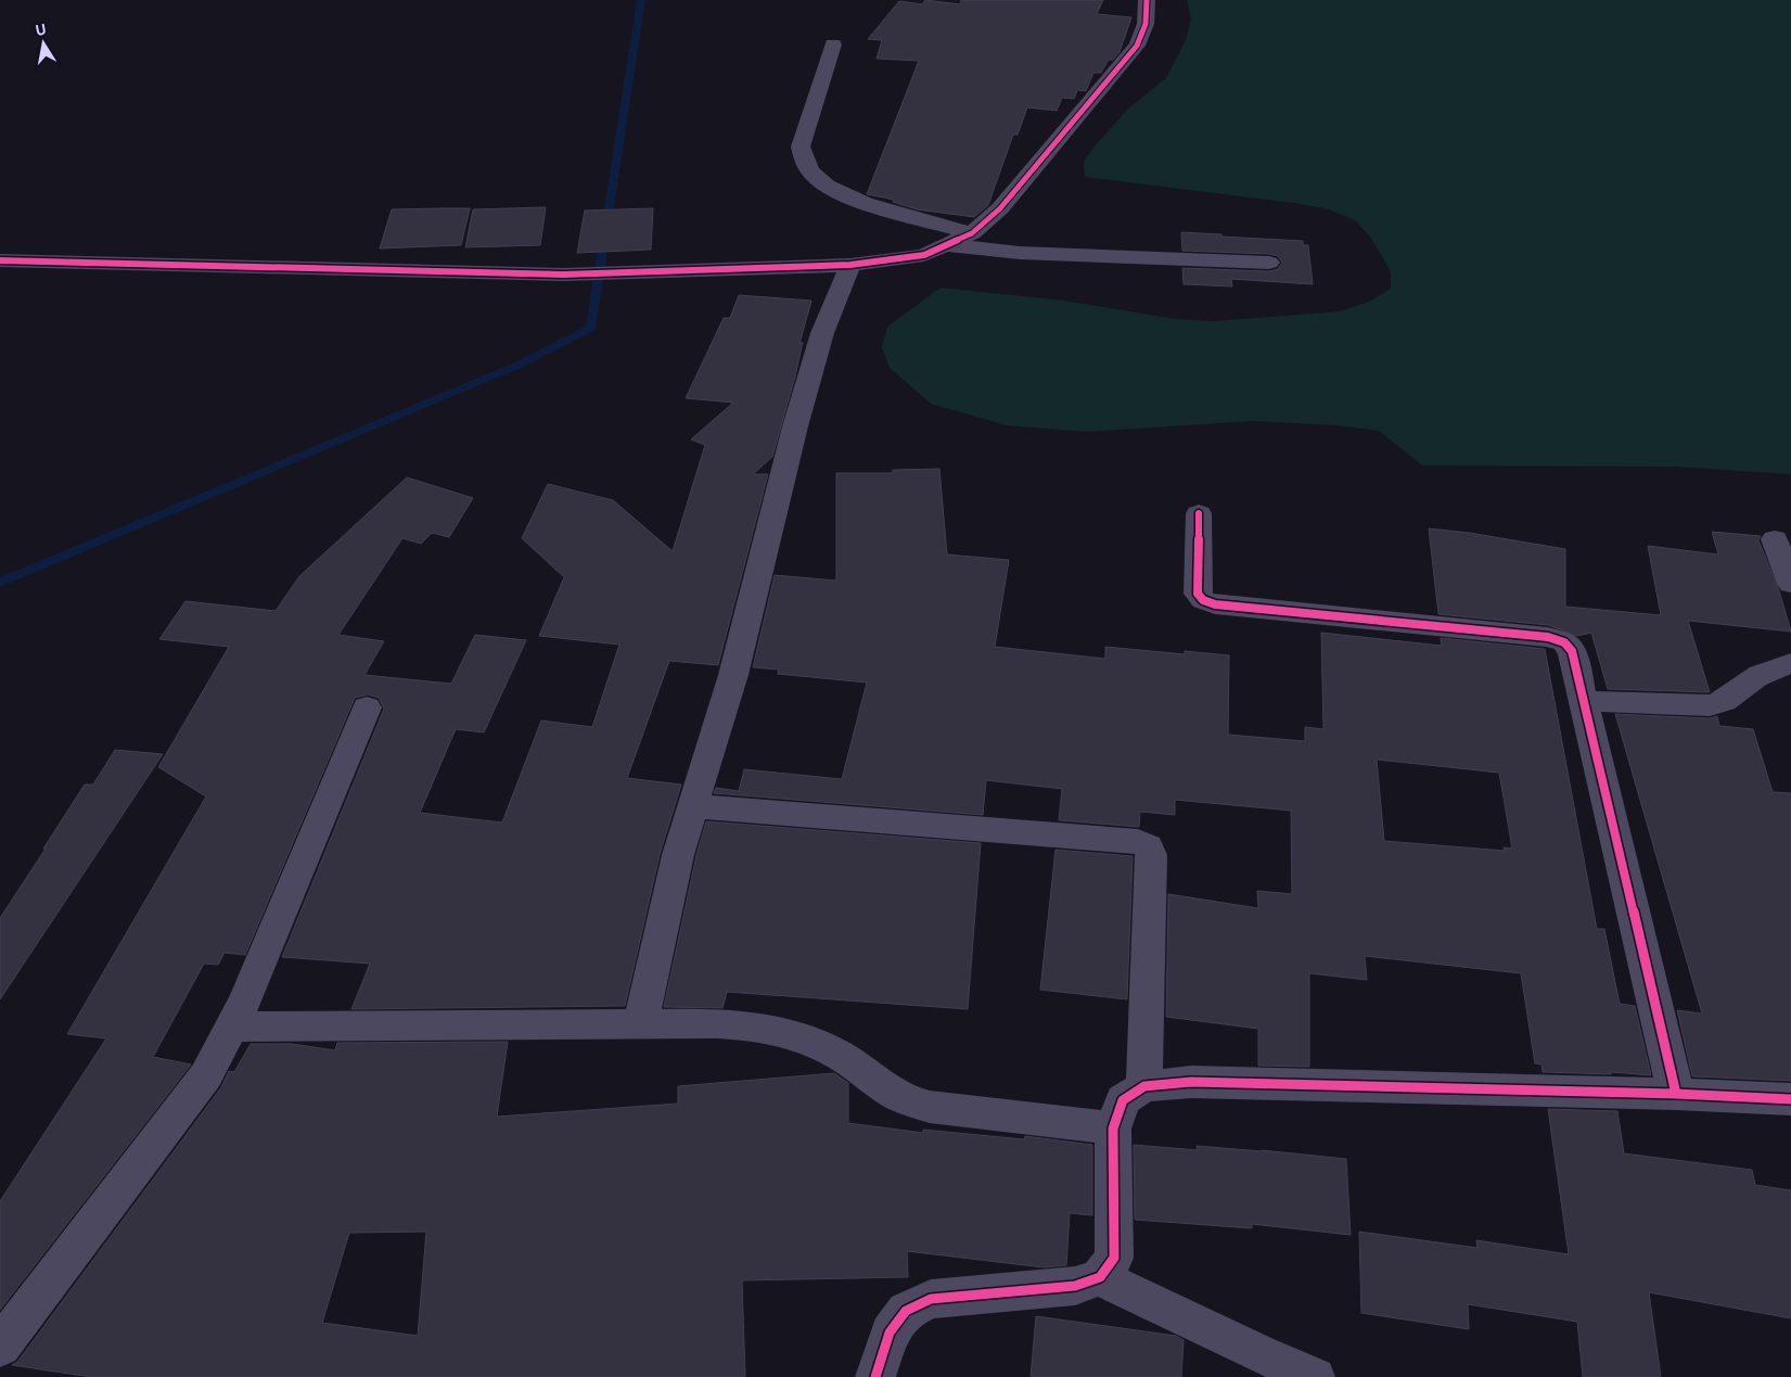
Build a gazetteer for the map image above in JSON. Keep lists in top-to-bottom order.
{
  "north": "top"
}
